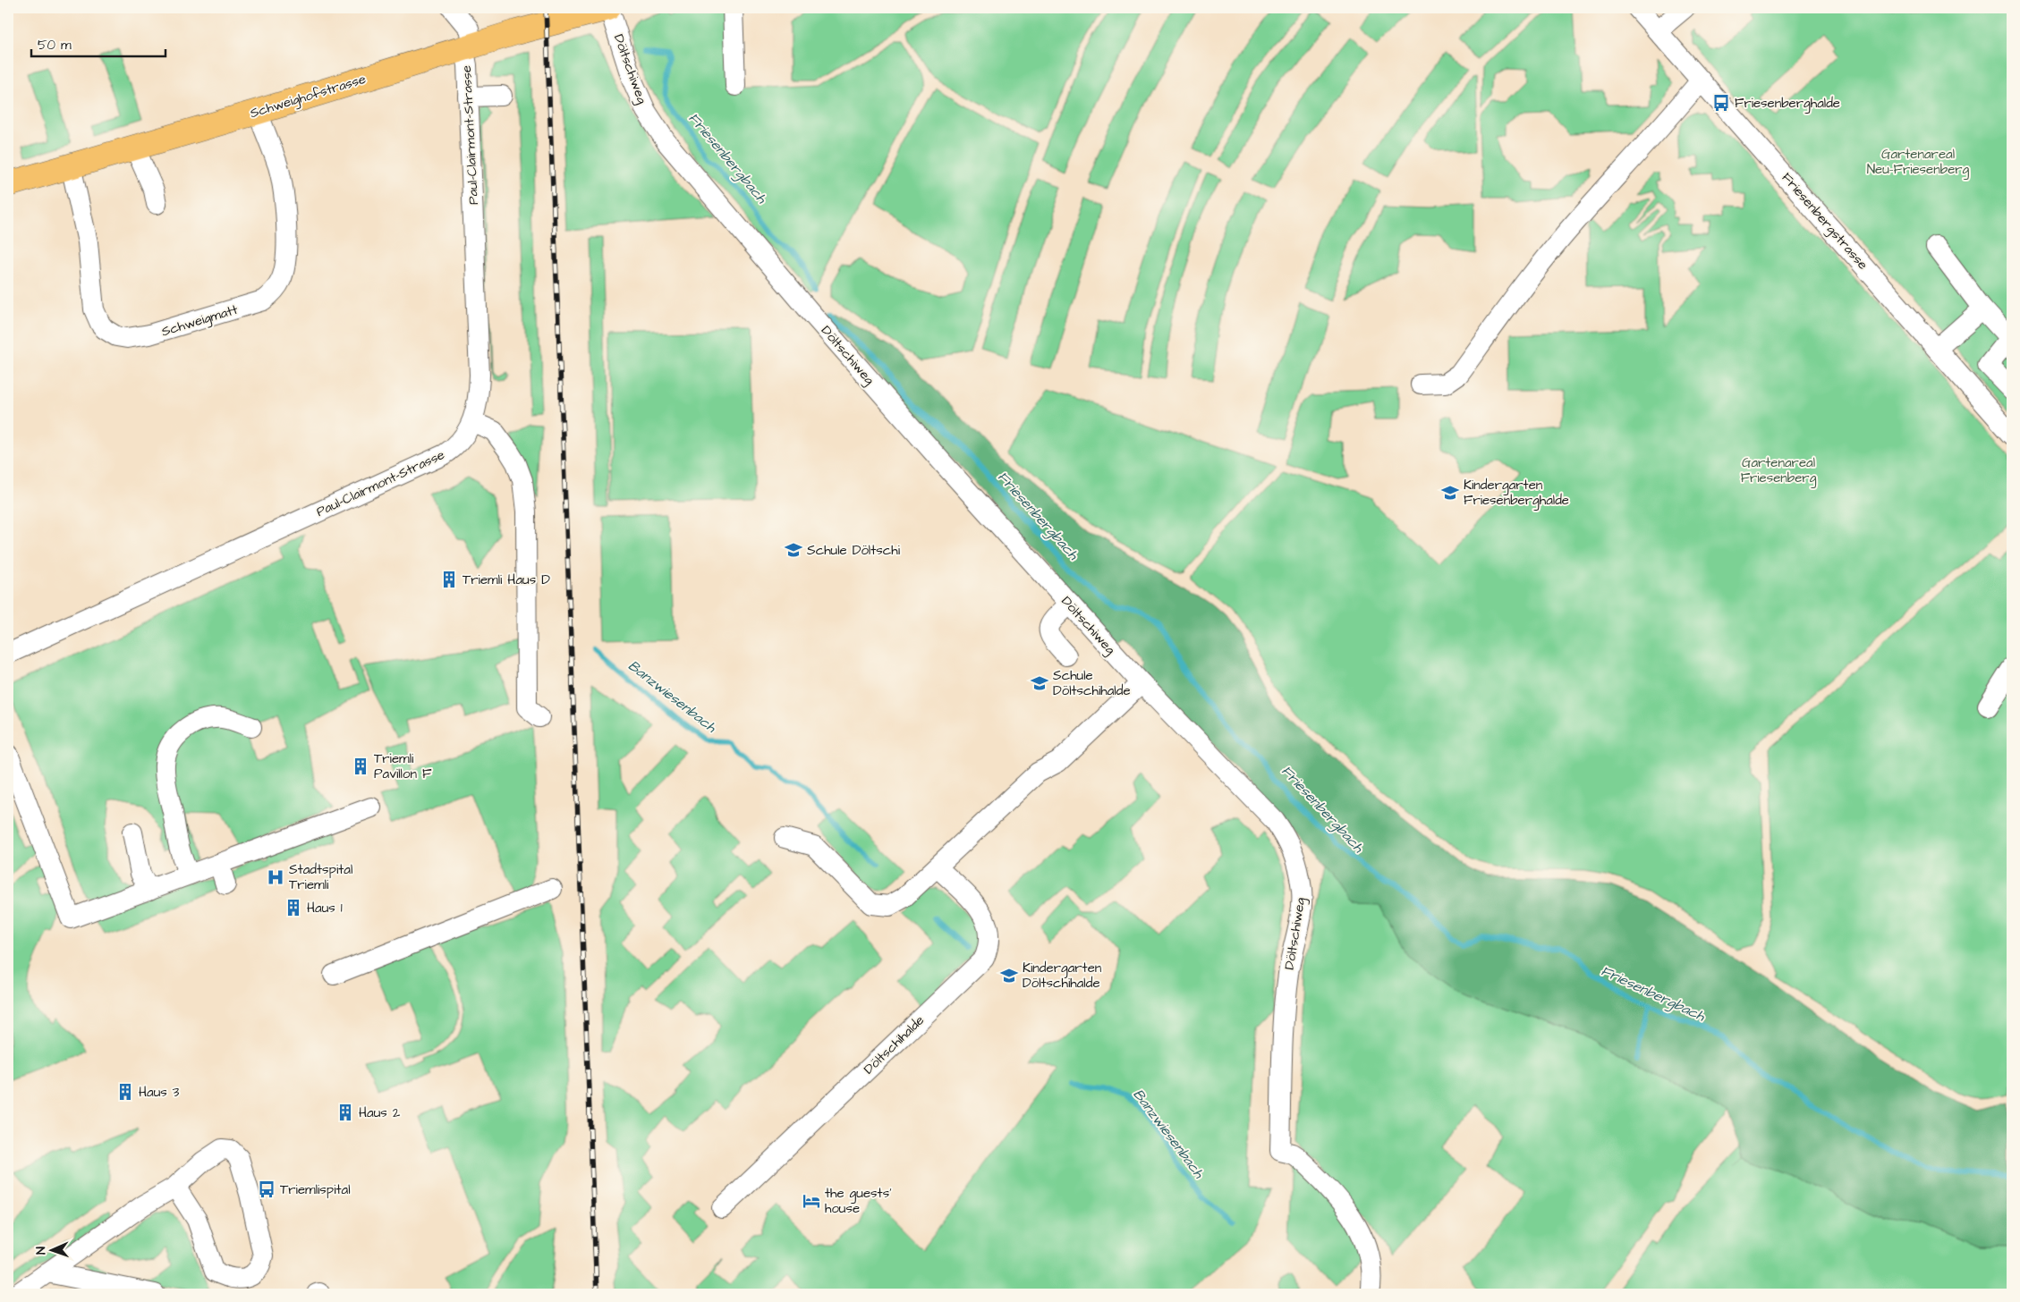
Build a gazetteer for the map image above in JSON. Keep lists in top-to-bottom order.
{
  "streets": {
    "main road": ["Schweighofstrasse"],
    "street": [
      "Döltschiweg",
      "Paul-Clairmont-Strasse",
      "Friesenbergstrasse",
      "Schweigmatt",
      "Döltschihalde"
    ]
  },
  "crossings": [
    ["Döltschiweg", "Schweighofstrasse"],
    ["Schweighofstrasse", "Paul-Clairmont-Strasse"],
    ["Schweighofstrasse", "Schweigmatt"]
  ],
  "water": ["Friesenbergbach", "Banzwiesenbach"],
  "parks": ["Gartenareal Neu-Friesenberg", "Gartenareal Friesenberg"],
  "places": {
    "bus stop": ["Friesenberghalde", "Triemlispital"],
    "school or university": [
      "Kindergarten Friesenberghalde",
      "Schule Döltschi",
      "Schule Döltschihalde",
      "Kindergarten Döltschihalde"
    ],
    "building": [
      "Triemli Haus D",
      "Triemli Pavillon F",
      "Haus 1",
      "Haus 3",
      "Haus 2"
    ],
    "hospital": ["Stadtspital Triemli"],
    "hotel": ["the guests' house"]
  },
  "scale_bar": "50 m",
  "north": "left"
}
